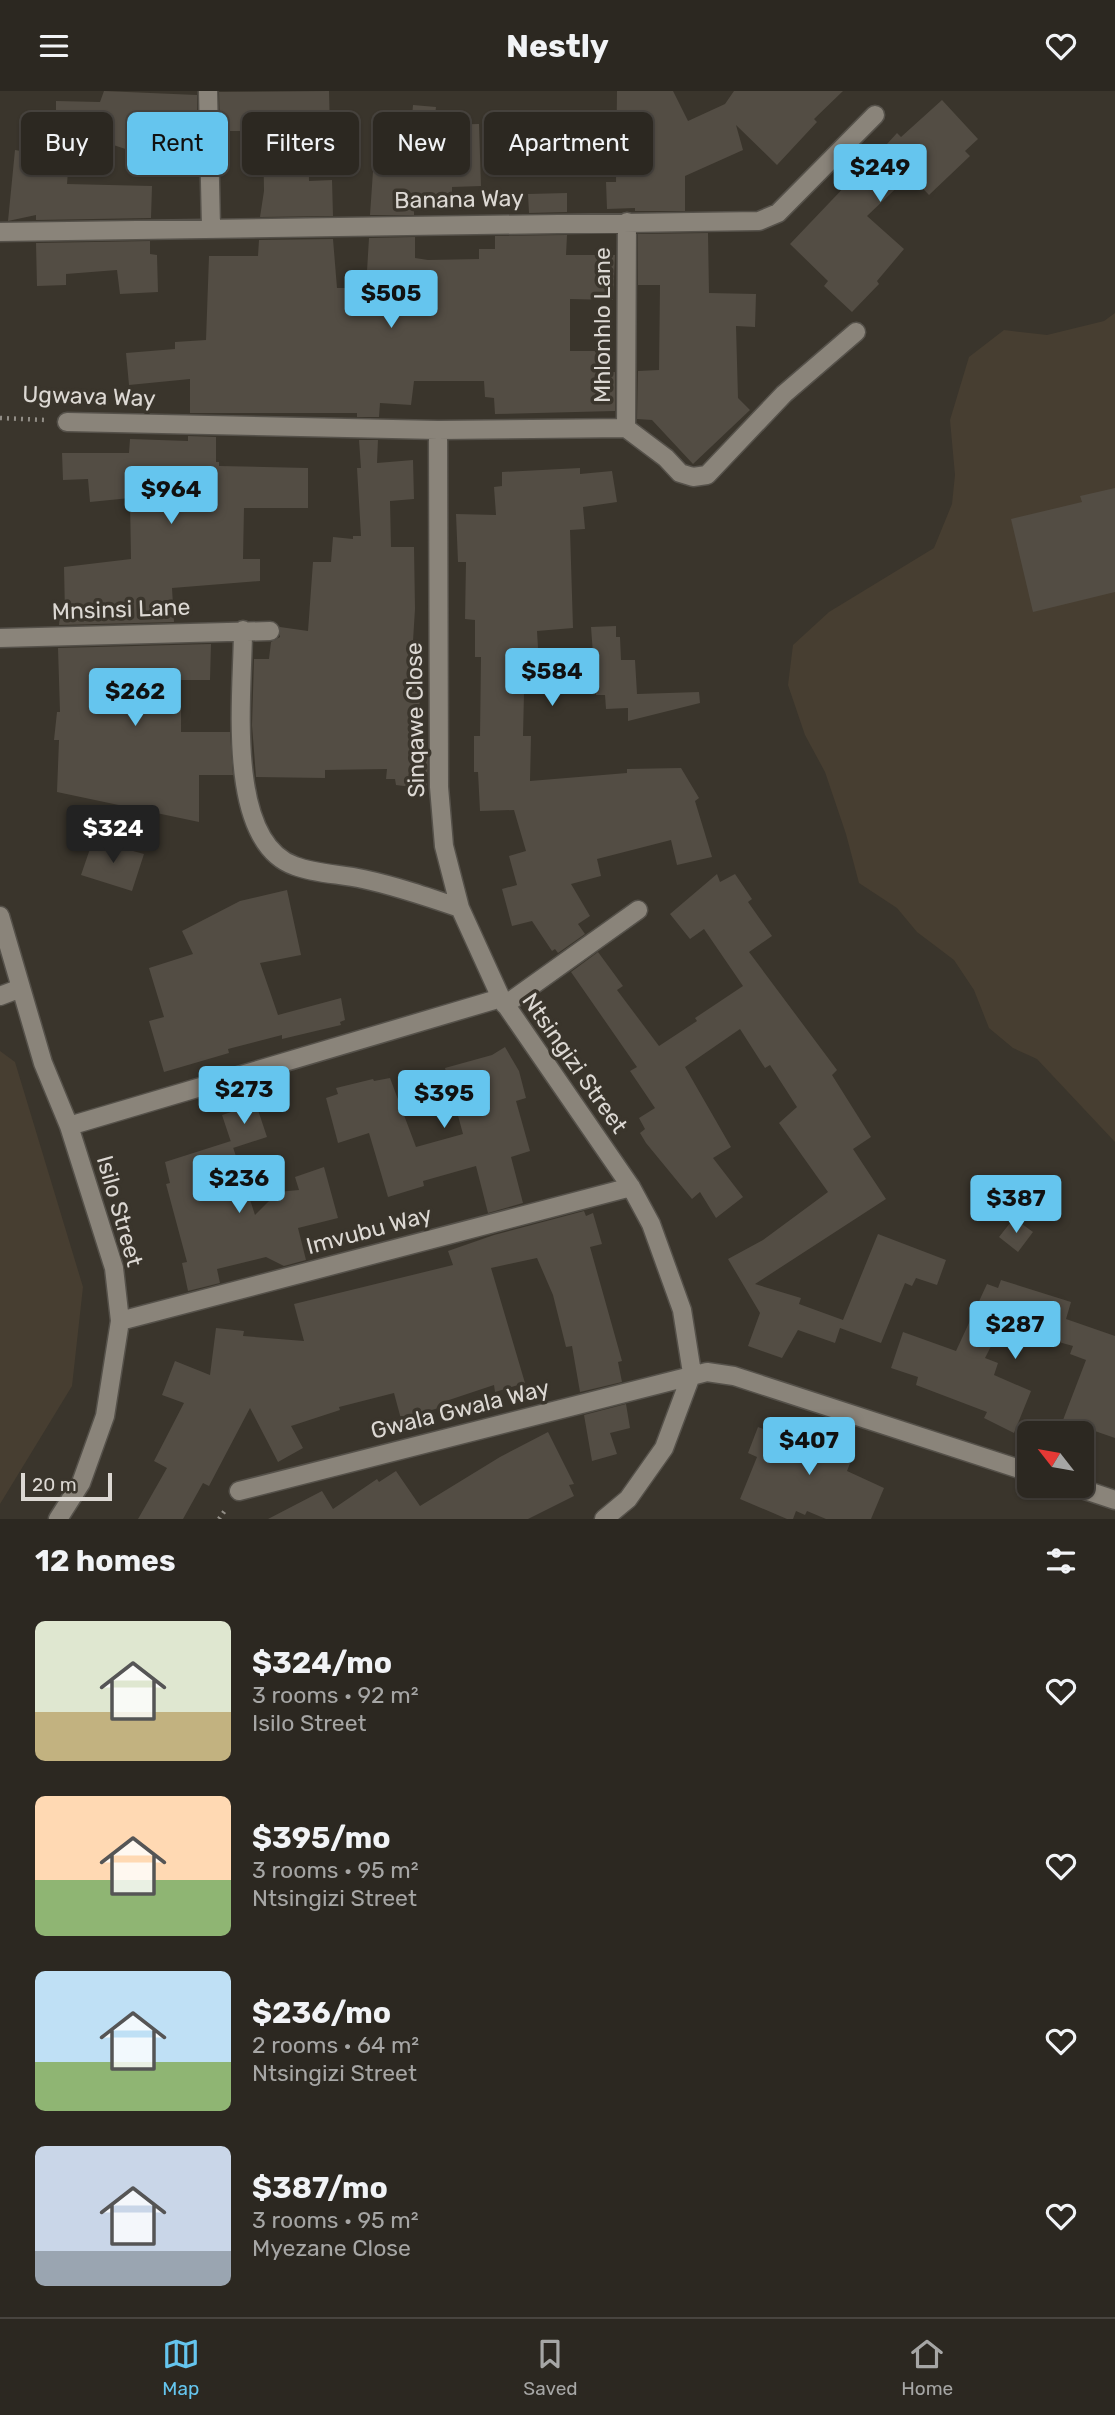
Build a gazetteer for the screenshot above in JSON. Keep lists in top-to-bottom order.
{
  "streets": {
    "street": [
      "Banana Way",
      "Mhlonhlo Lane",
      "Ugwava Way",
      "Mnsinsi Lane",
      "Sinqawe Close",
      "Ntsingizi Street",
      "Isilo Street",
      "Imvubu Way",
      "Gwala Gwala Way"
    ]
  },
  "crossings": [
    ["Banana Way", "Mhlonhlo Lane"],
    ["Ugwava Way", "Sinqawe Close"],
    ["Sinqawe Close", "Ntsingizi Street"],
    ["Ntsingizi Street", "Isilo Street"],
    ["Ntsingizi Street", "Imvubu Way"],
    ["Ntsingizi Street", "Gwala Gwala Way"],
    ["Isilo Street", "Imvubu Way"]
  ],
  "scale_bar": "20 m",
  "north": "top left",
  "page": {
    "header": "Nestly",
    "chip": [
      "Buy",
      "Rent",
      "Filters",
      "New",
      "Apartment"
    ],
    "price": [
      "$249",
      "$505",
      "$964",
      "$584",
      "$262",
      "$324",
      "$273",
      "$395",
      "$236",
      "$387",
      "$287",
      "$407"
    ],
    "scale": "20 m",
    "heading": "12 homes",
    "list": [
      {
        "name": "$324/mo",
        "note": "3 rooms · 92 m² · Isilo Street"
      },
      {
        "name": "$395/mo",
        "note": "3 rooms · 95 m² · Ntsingizi Street"
      },
      {
        "name": "$236/mo",
        "note": "2 rooms · 64 m² · Ntsingizi Street"
      },
      {
        "name": "$387/mo",
        "note": "3 rooms · 95 m² · Myezane Close"
      }
    ],
    "tabs": ["Map", "Saved", "Home"]
  }
}
